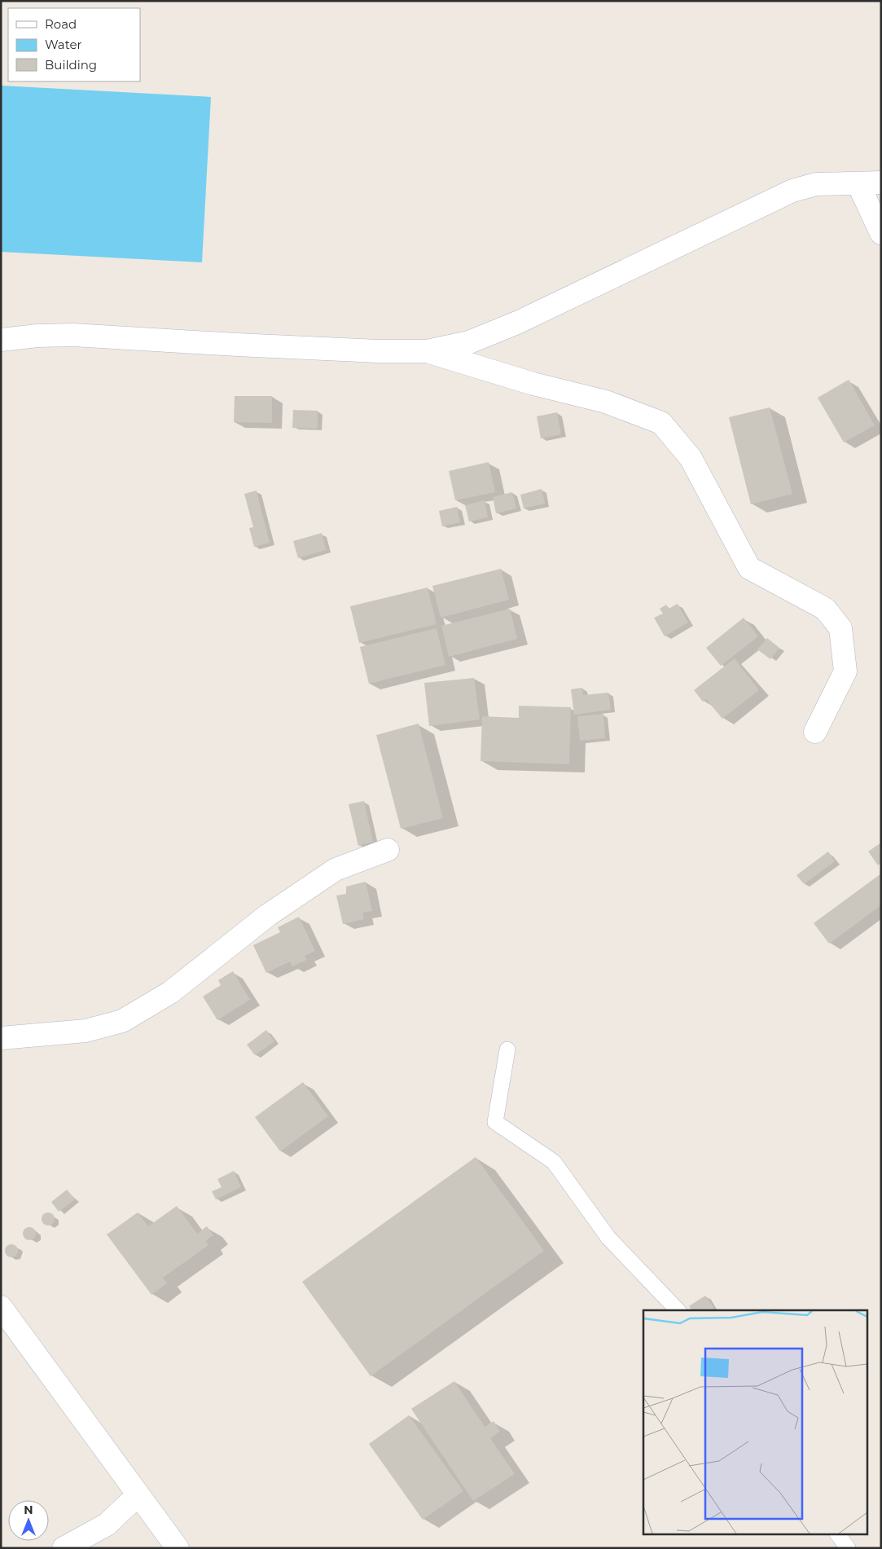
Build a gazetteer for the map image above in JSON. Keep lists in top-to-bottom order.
{
  "legend": ["Road", "Water", "Building"],
  "north": "top"
}
